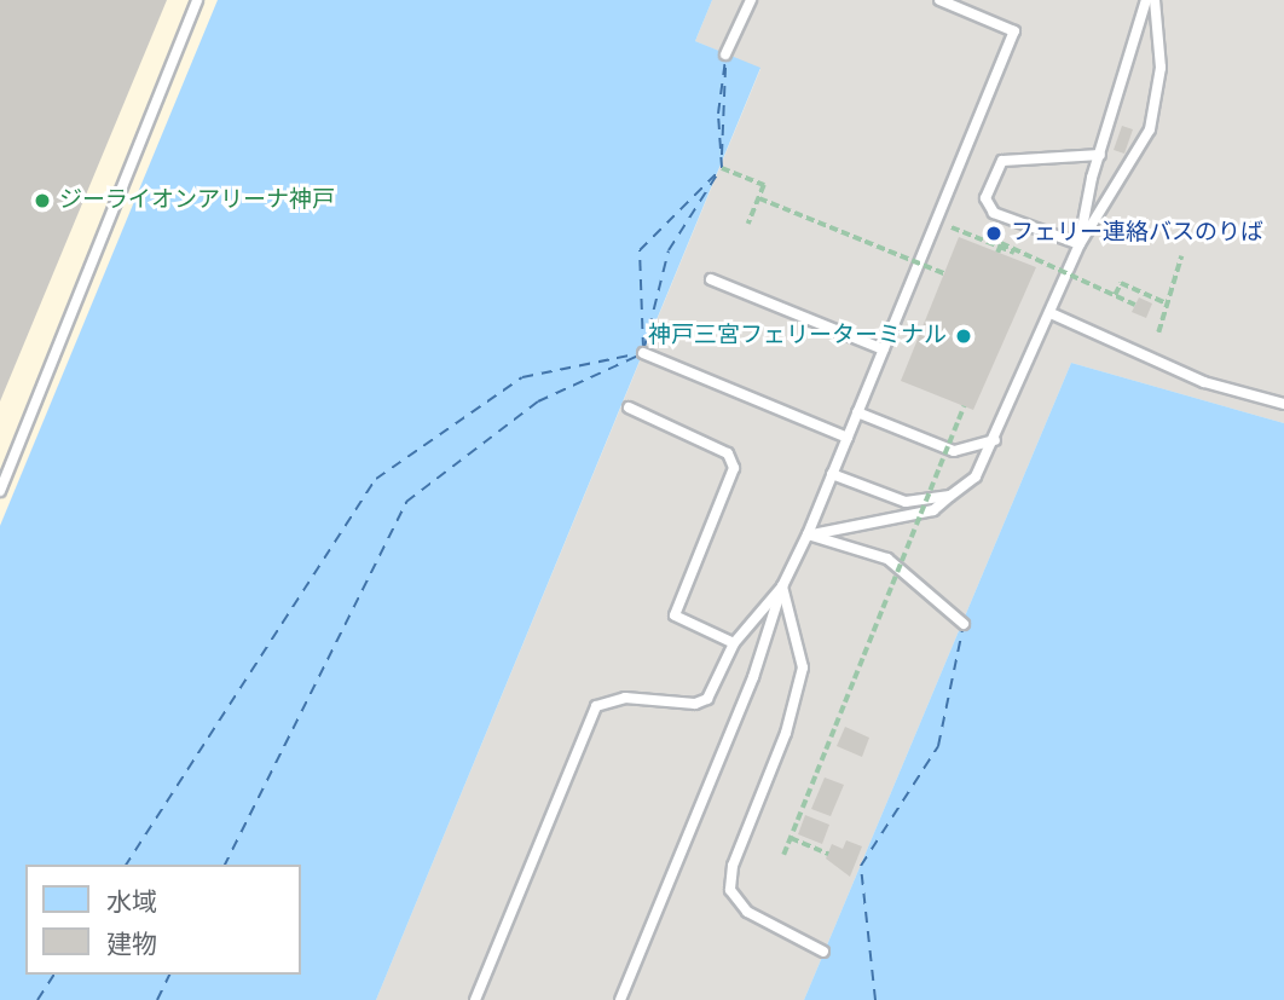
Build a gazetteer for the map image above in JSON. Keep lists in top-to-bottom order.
{
  "places": ["ジーライオンアリーナ神戸", "フェリー連絡バスのりば", "神戸三宮フェリーターミナル"],
  "legend": ["水域", "建物"]
}
